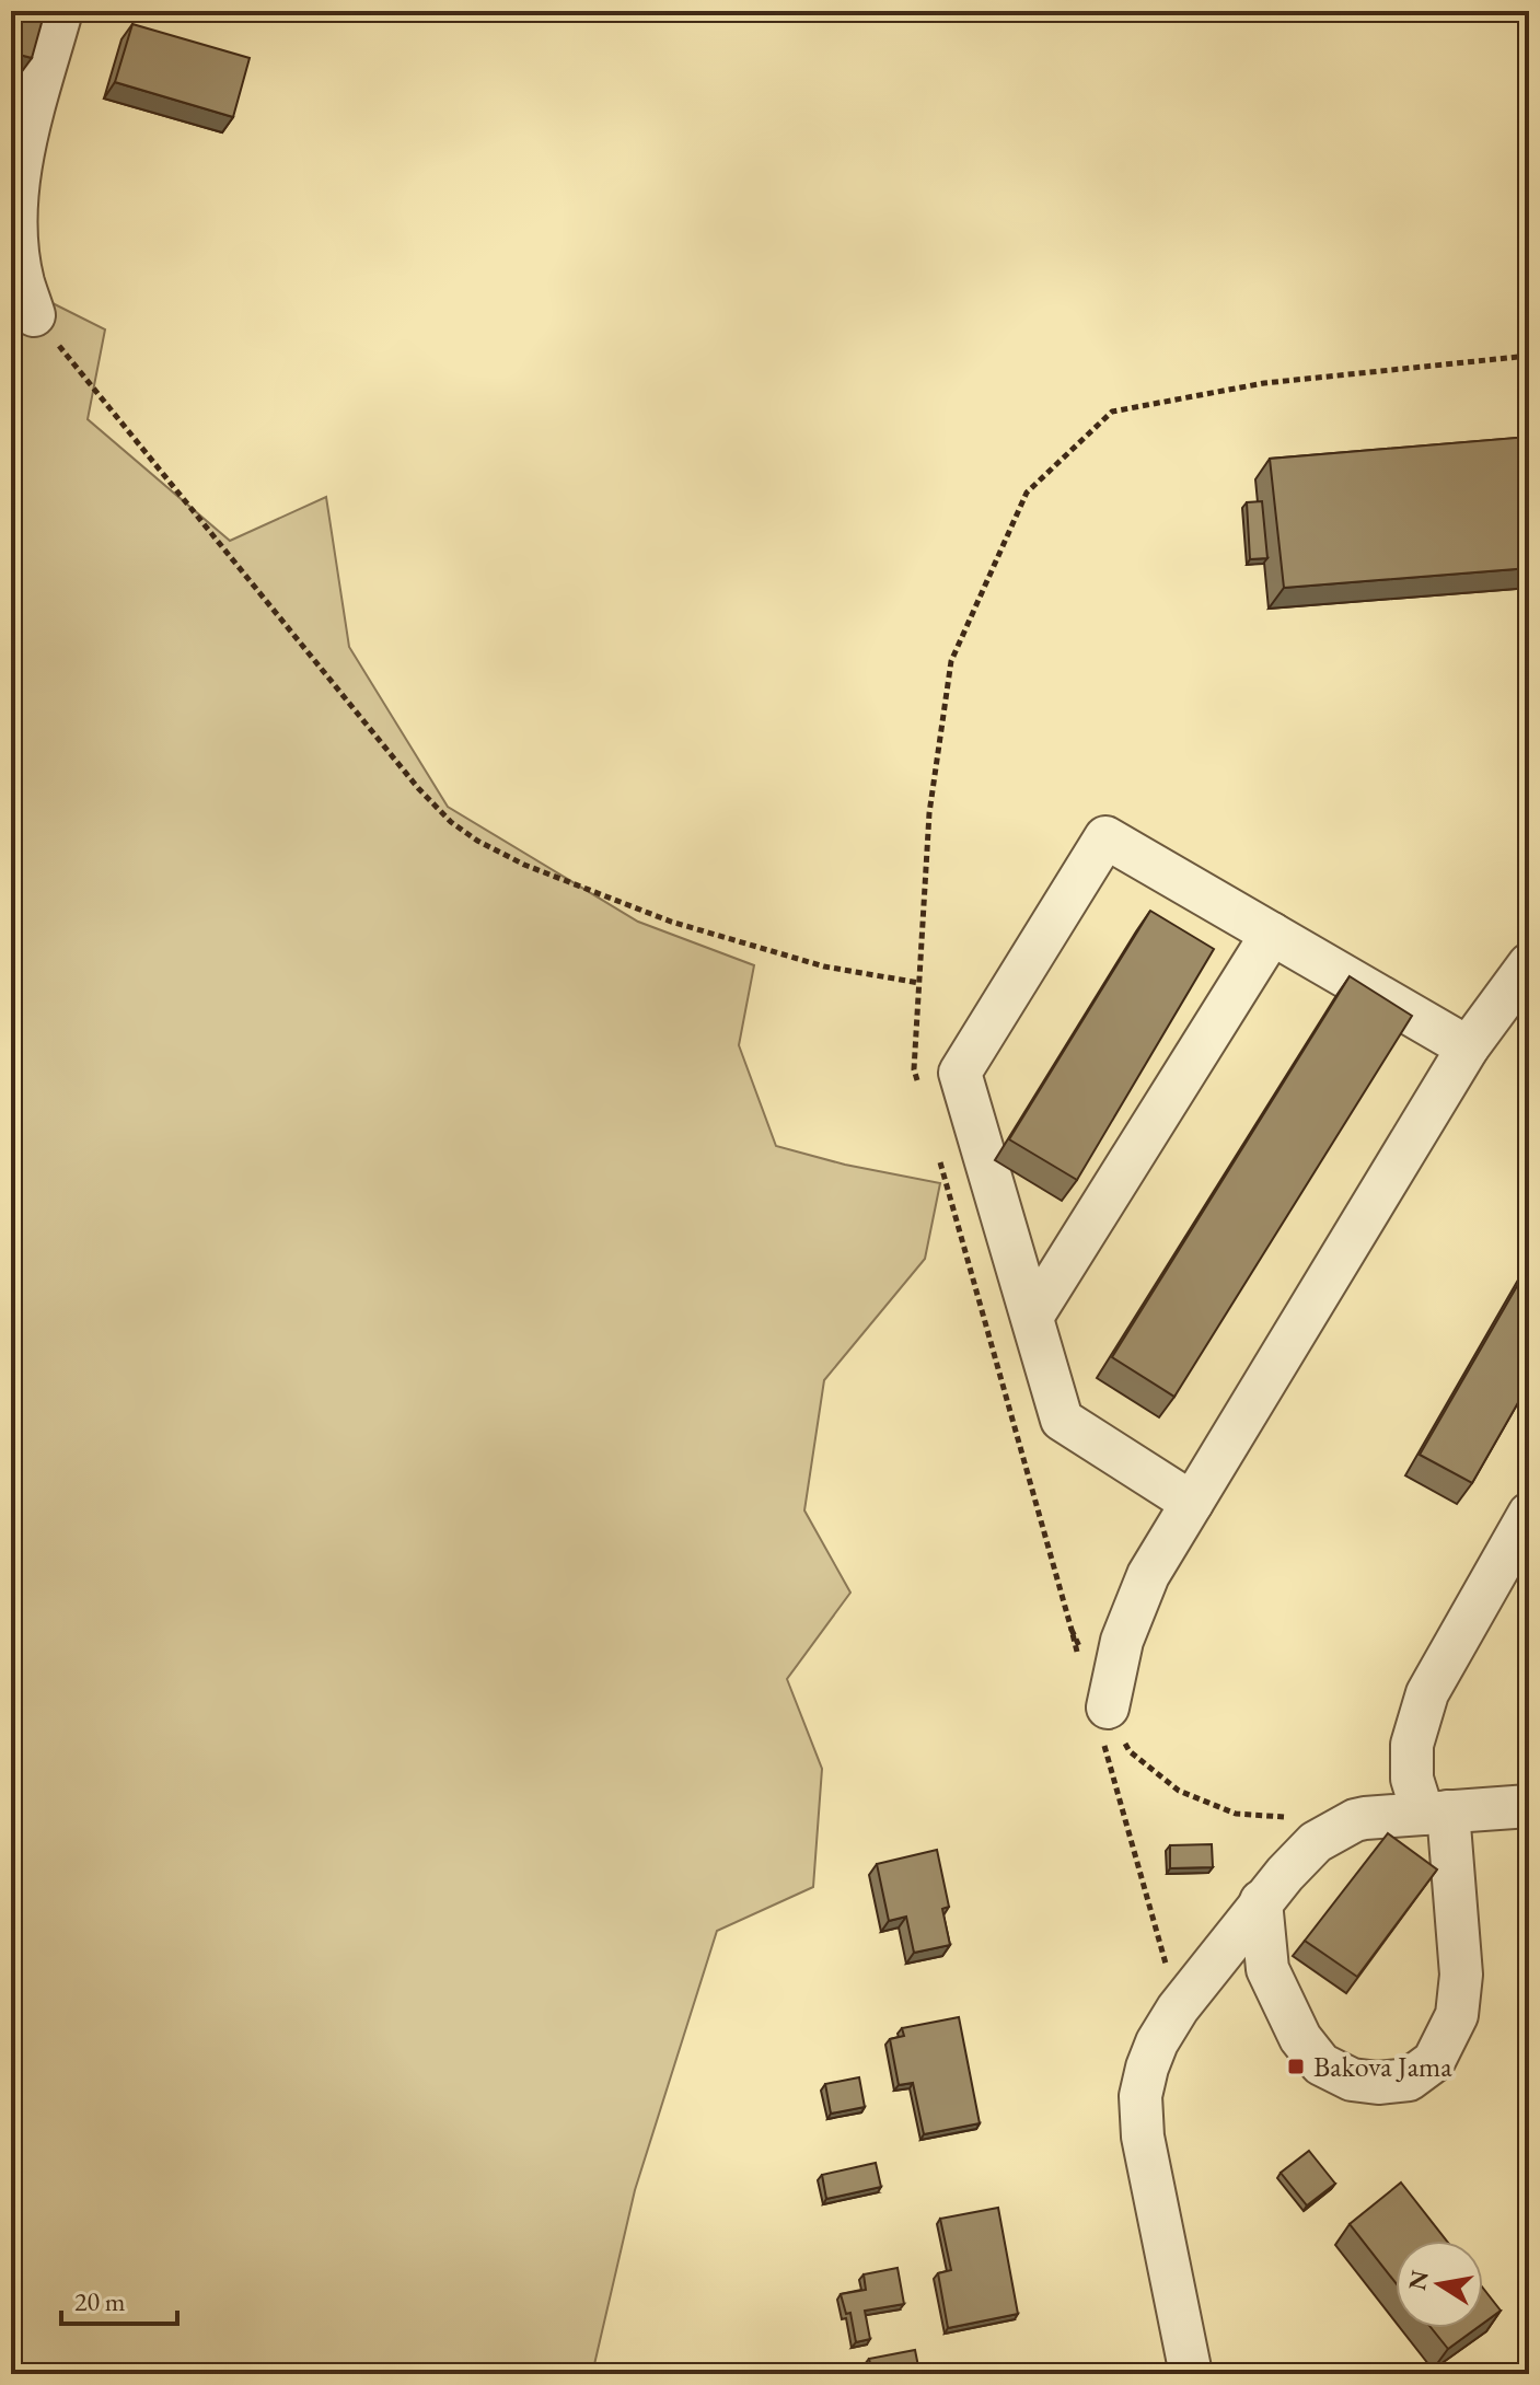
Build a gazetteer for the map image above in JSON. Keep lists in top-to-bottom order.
{
  "places": {
    "transit": ["Bakova Jama"]
  },
  "scale_bar": "20 m",
  "north": "left"
}
